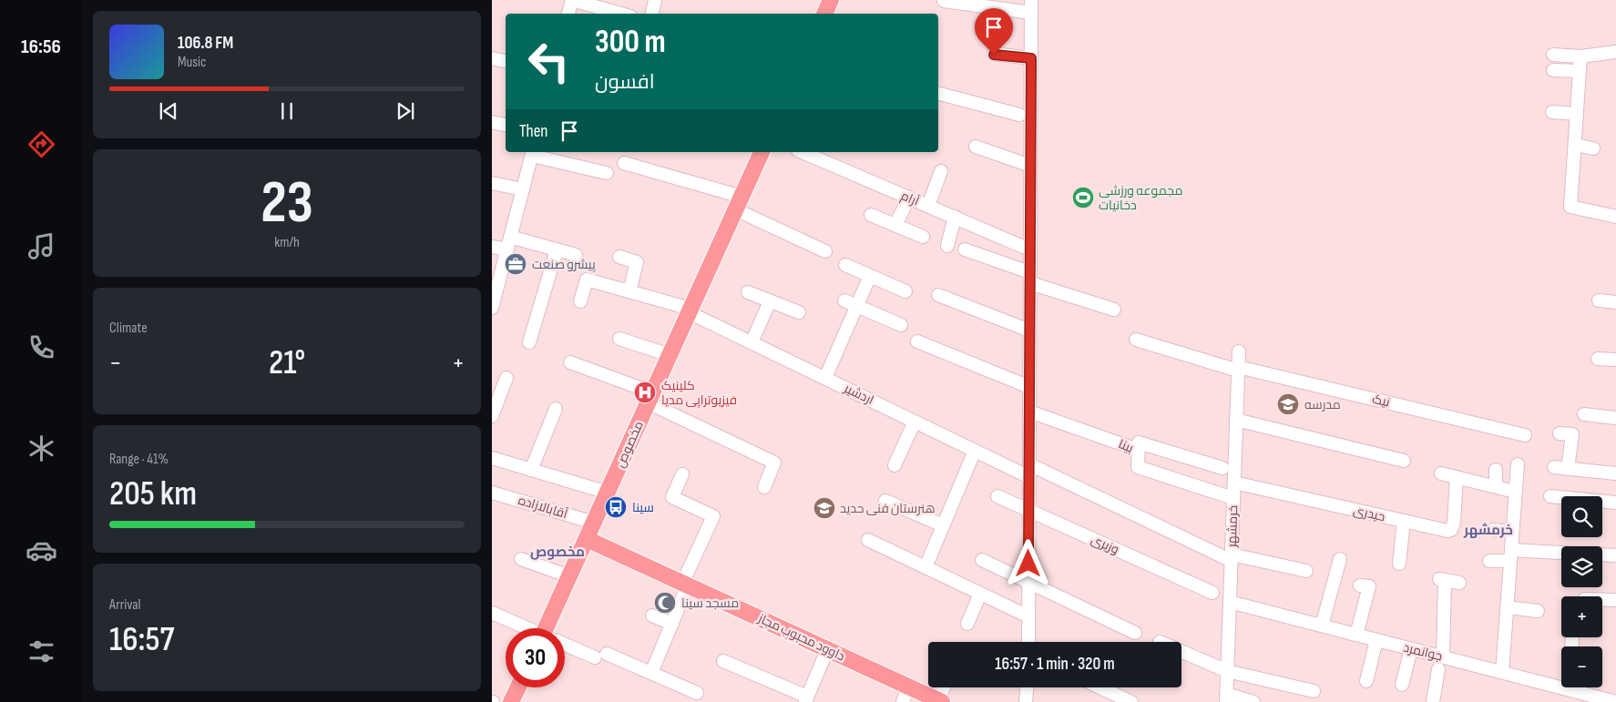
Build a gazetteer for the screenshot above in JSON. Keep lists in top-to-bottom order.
{
  "streets": {
    "main road": ["مخصوص", "داوود محبوب مجاز"],
    "street": [
      "آرام",
      "اردشیر",
      "نیک",
      "بینا",
      "آقابالازاده",
      "حیدری",
      "خرمشهر",
      "وزیری",
      "جوانمرد"
    ]
  },
  "crossings": [
    ["اردشیر", "مخصوص"],
    ["اردشیر", "خرمشهر"],
    ["نیک", "خرمشهر"],
    ["مخصوص", "آقابالازاده"],
    ["مخصوص", "داوود محبوب مجاز"],
    ["بینا", "خرمشهر"],
    ["حیدری", "خرمشهر"],
    ["خرمشهر", "جوانمرد"]
  ],
  "districts": ["خرمشهر", "مخصوص"],
  "places": {
    "sports": ["مجموعه ورزشی دخانیات"],
    "office": ["پیشرو صنعت"],
    "hospital": ["کلینیک فیزیوتراپی مدیا"],
    "school or university": ["مدرسه", "هنرستان فنی حدید"],
    "bus stop": ["سینا"],
    "mosque": ["مسجد سینا"]
  },
  "page": {
    "tabs": "16:56",
    "turn": ["300 m", "افسون"],
    "song": ["106.8 FM", "Music"],
    "then": "Then",
    "tile": [
      ["23", "km/h"],
      "Climate",
      ["Range · 41%", "205 km"],
      ["Arrival", "16:57"]
    ],
    "heat": ["−", "21°", "+"],
    "map_buttons": ["+", "−"],
    "limit": "30",
    "trip": "16:57 · 1 min · 320 m"
  }
}
